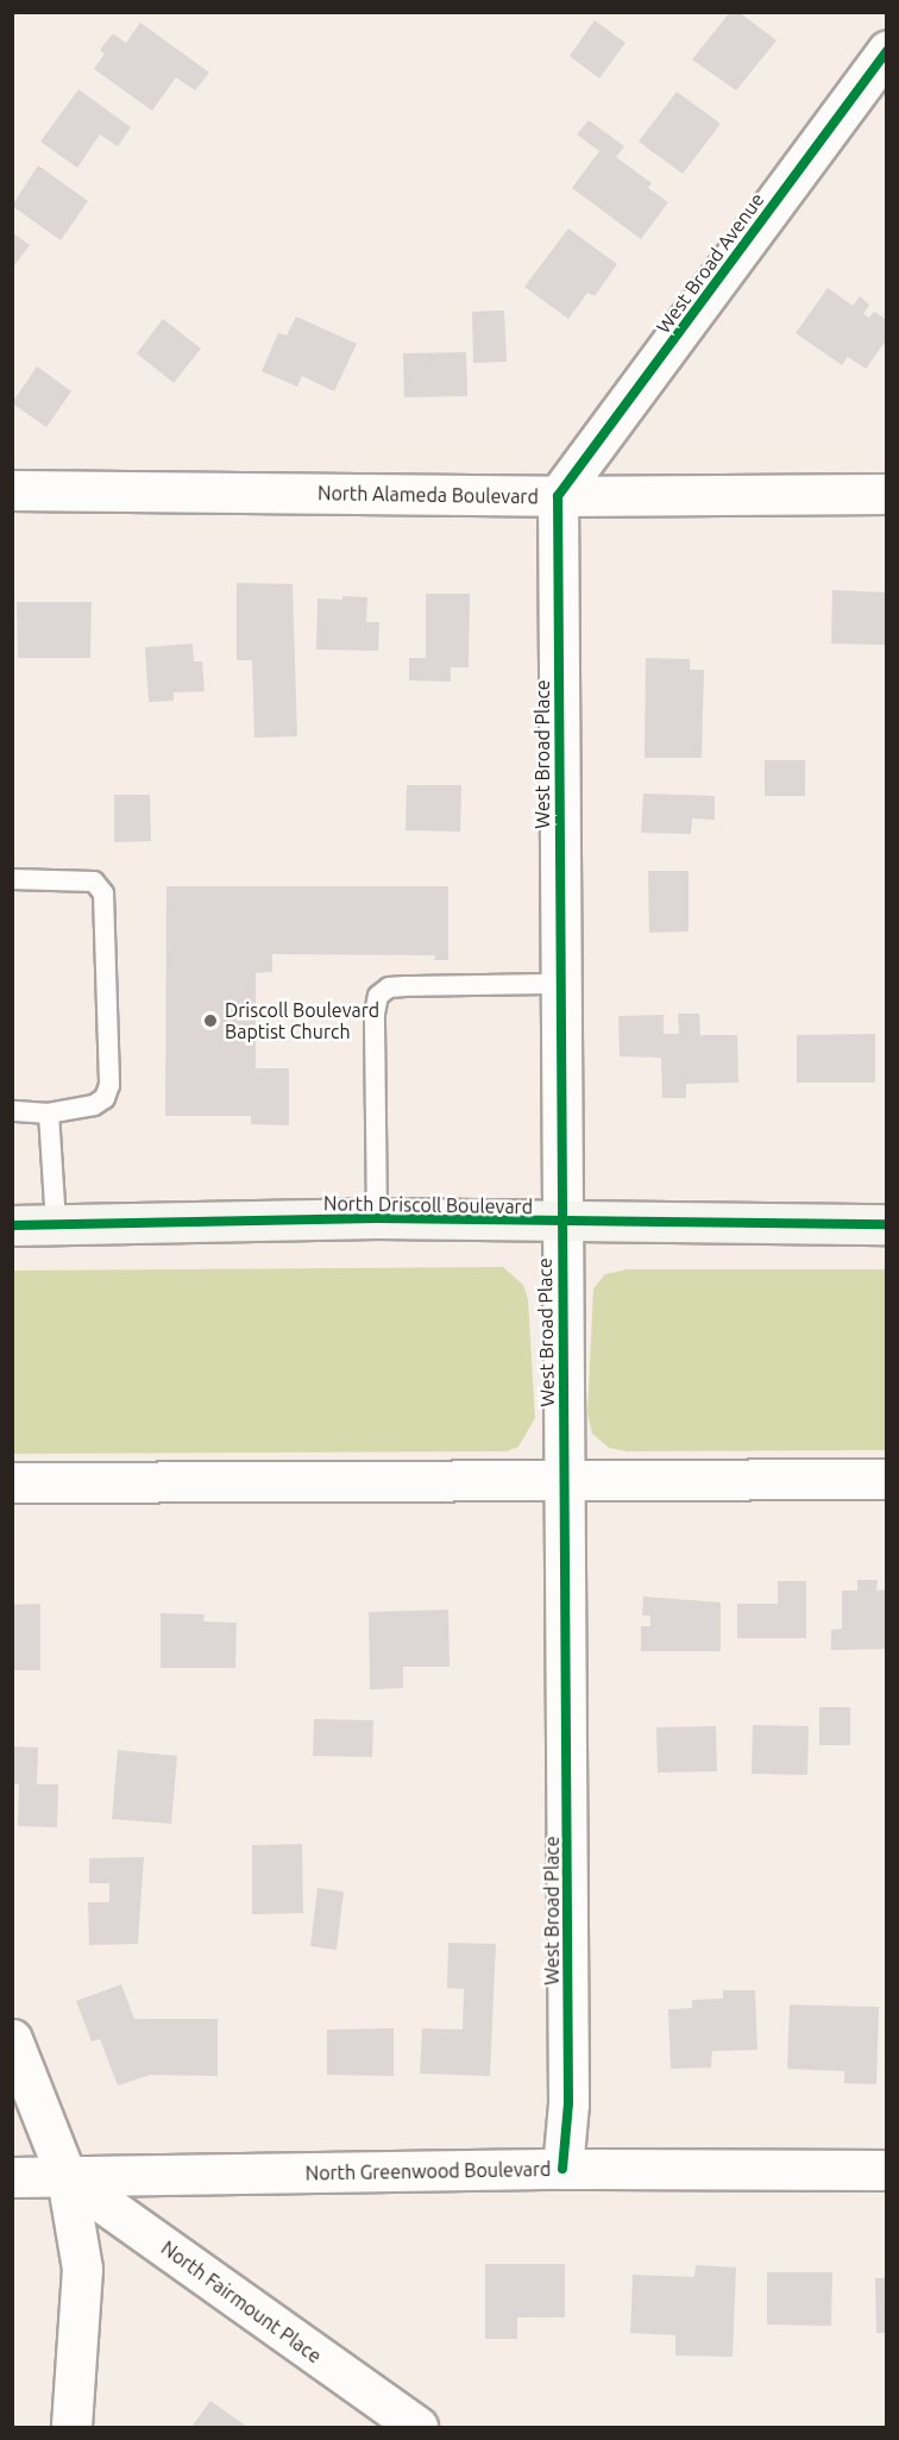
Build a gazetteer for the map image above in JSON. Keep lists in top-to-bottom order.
{
  "streets": {
    "main road": ["North Driscoll Boulevard"],
    "street": [
      "West Broad Avenue",
      "North Alameda Boulevard",
      "West Broad Place",
      "North Greenwood Boulevard",
      "North Fairmount Place"
    ]
  },
  "crossings": [
    ["West Broad Avenue", "North Alameda Boulevard"],
    ["West Broad Avenue", "West Broad Place"],
    ["North Alameda Boulevard", "West Broad Place"],
    ["West Broad Place", "North Driscoll Boulevard"],
    ["West Broad Place", "North Greenwood Boulevard"],
    ["North Greenwood Boulevard", "North Fairmount Place"]
  ],
  "places": ["Driscoll Boulevard Baptist Church"]
}
